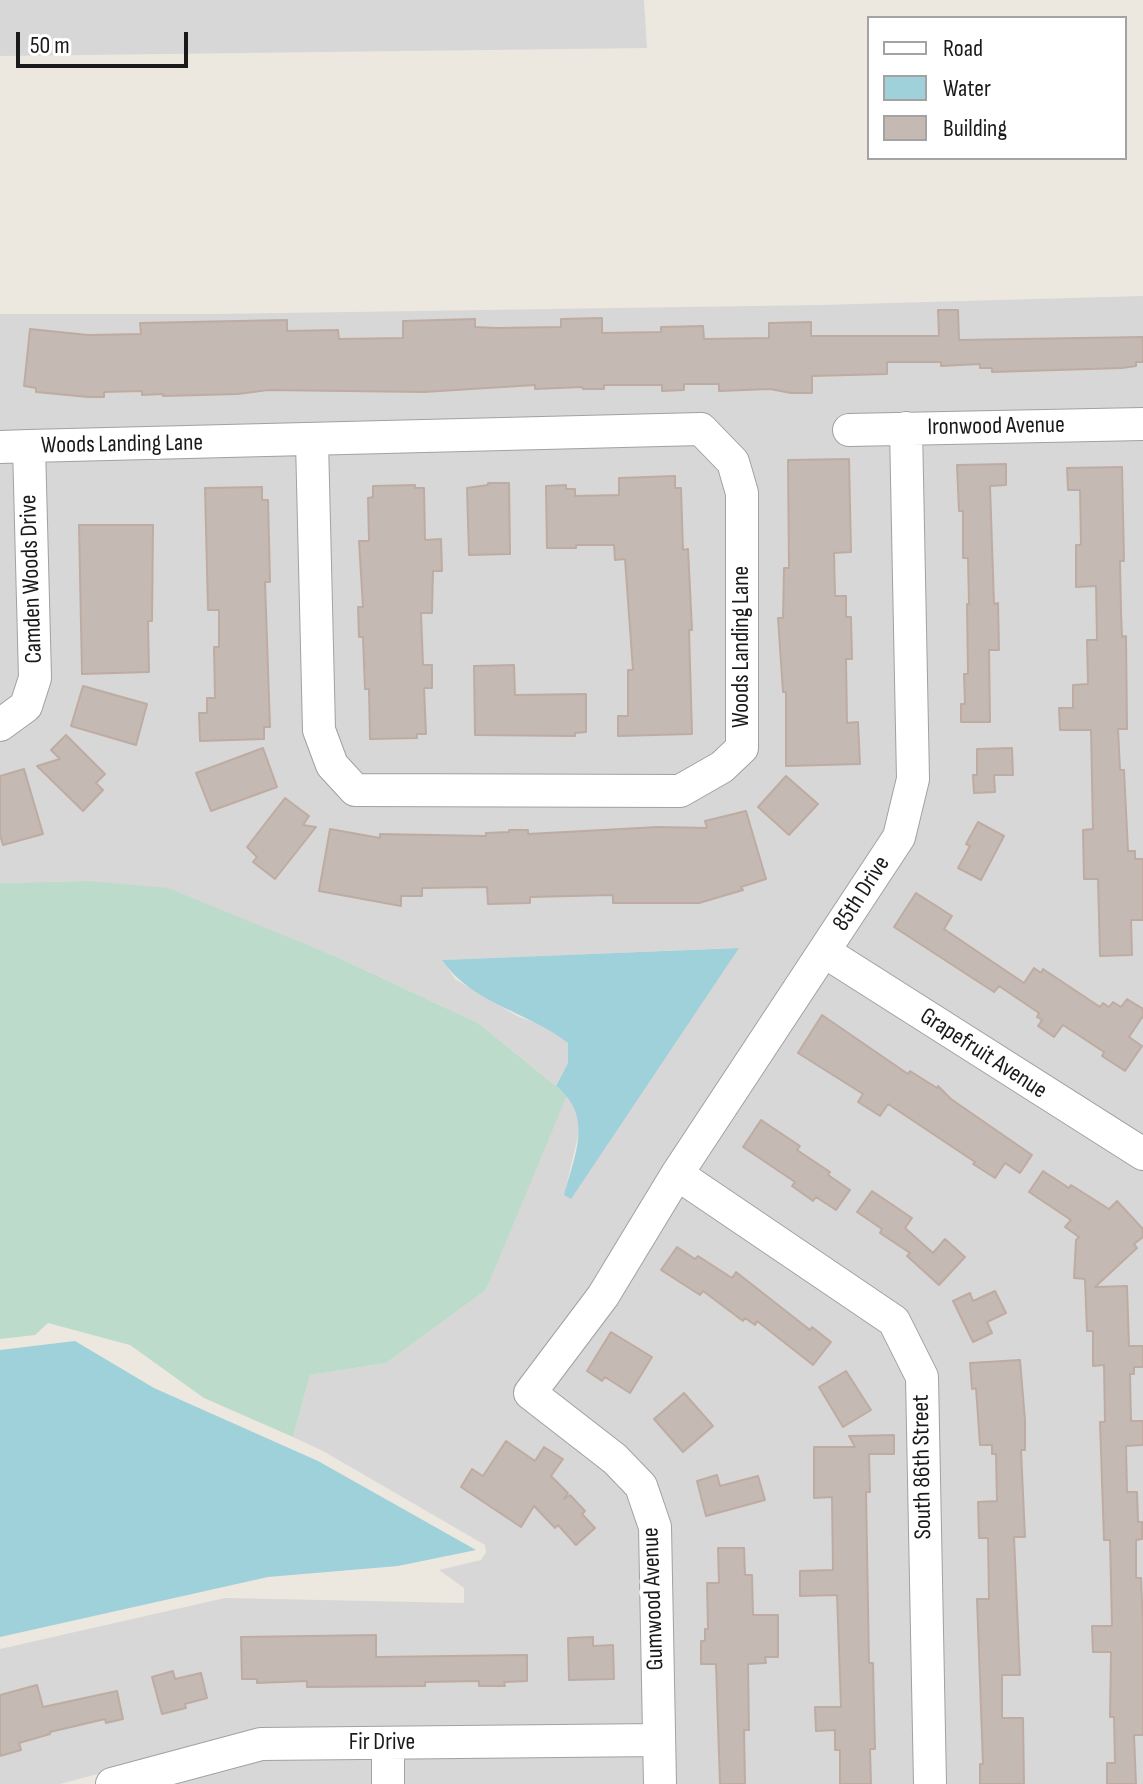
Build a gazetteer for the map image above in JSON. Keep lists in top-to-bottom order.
{
  "streets": {
    "street": [
      "Ironwood Avenue",
      "Woods Landing Lane",
      "Camden Woods Drive",
      "85th Drive",
      "Grapefruit Avenue",
      "South 86th Street",
      "Gumwood Avenue",
      "Fir Drive"
    ]
  },
  "crossings": [
    ["Ironwood Avenue", "85th Drive"],
    ["Woods Landing Lane", "Camden Woods Drive"],
    ["85th Drive", "Grapefruit Avenue"],
    ["85th Drive", "South 86th Street"],
    ["85th Drive", "Gumwood Avenue"],
    ["Gumwood Avenue", "Fir Drive"]
  ],
  "legend": ["Road", "Water", "Building"],
  "scale_bar": "50 m"
}
